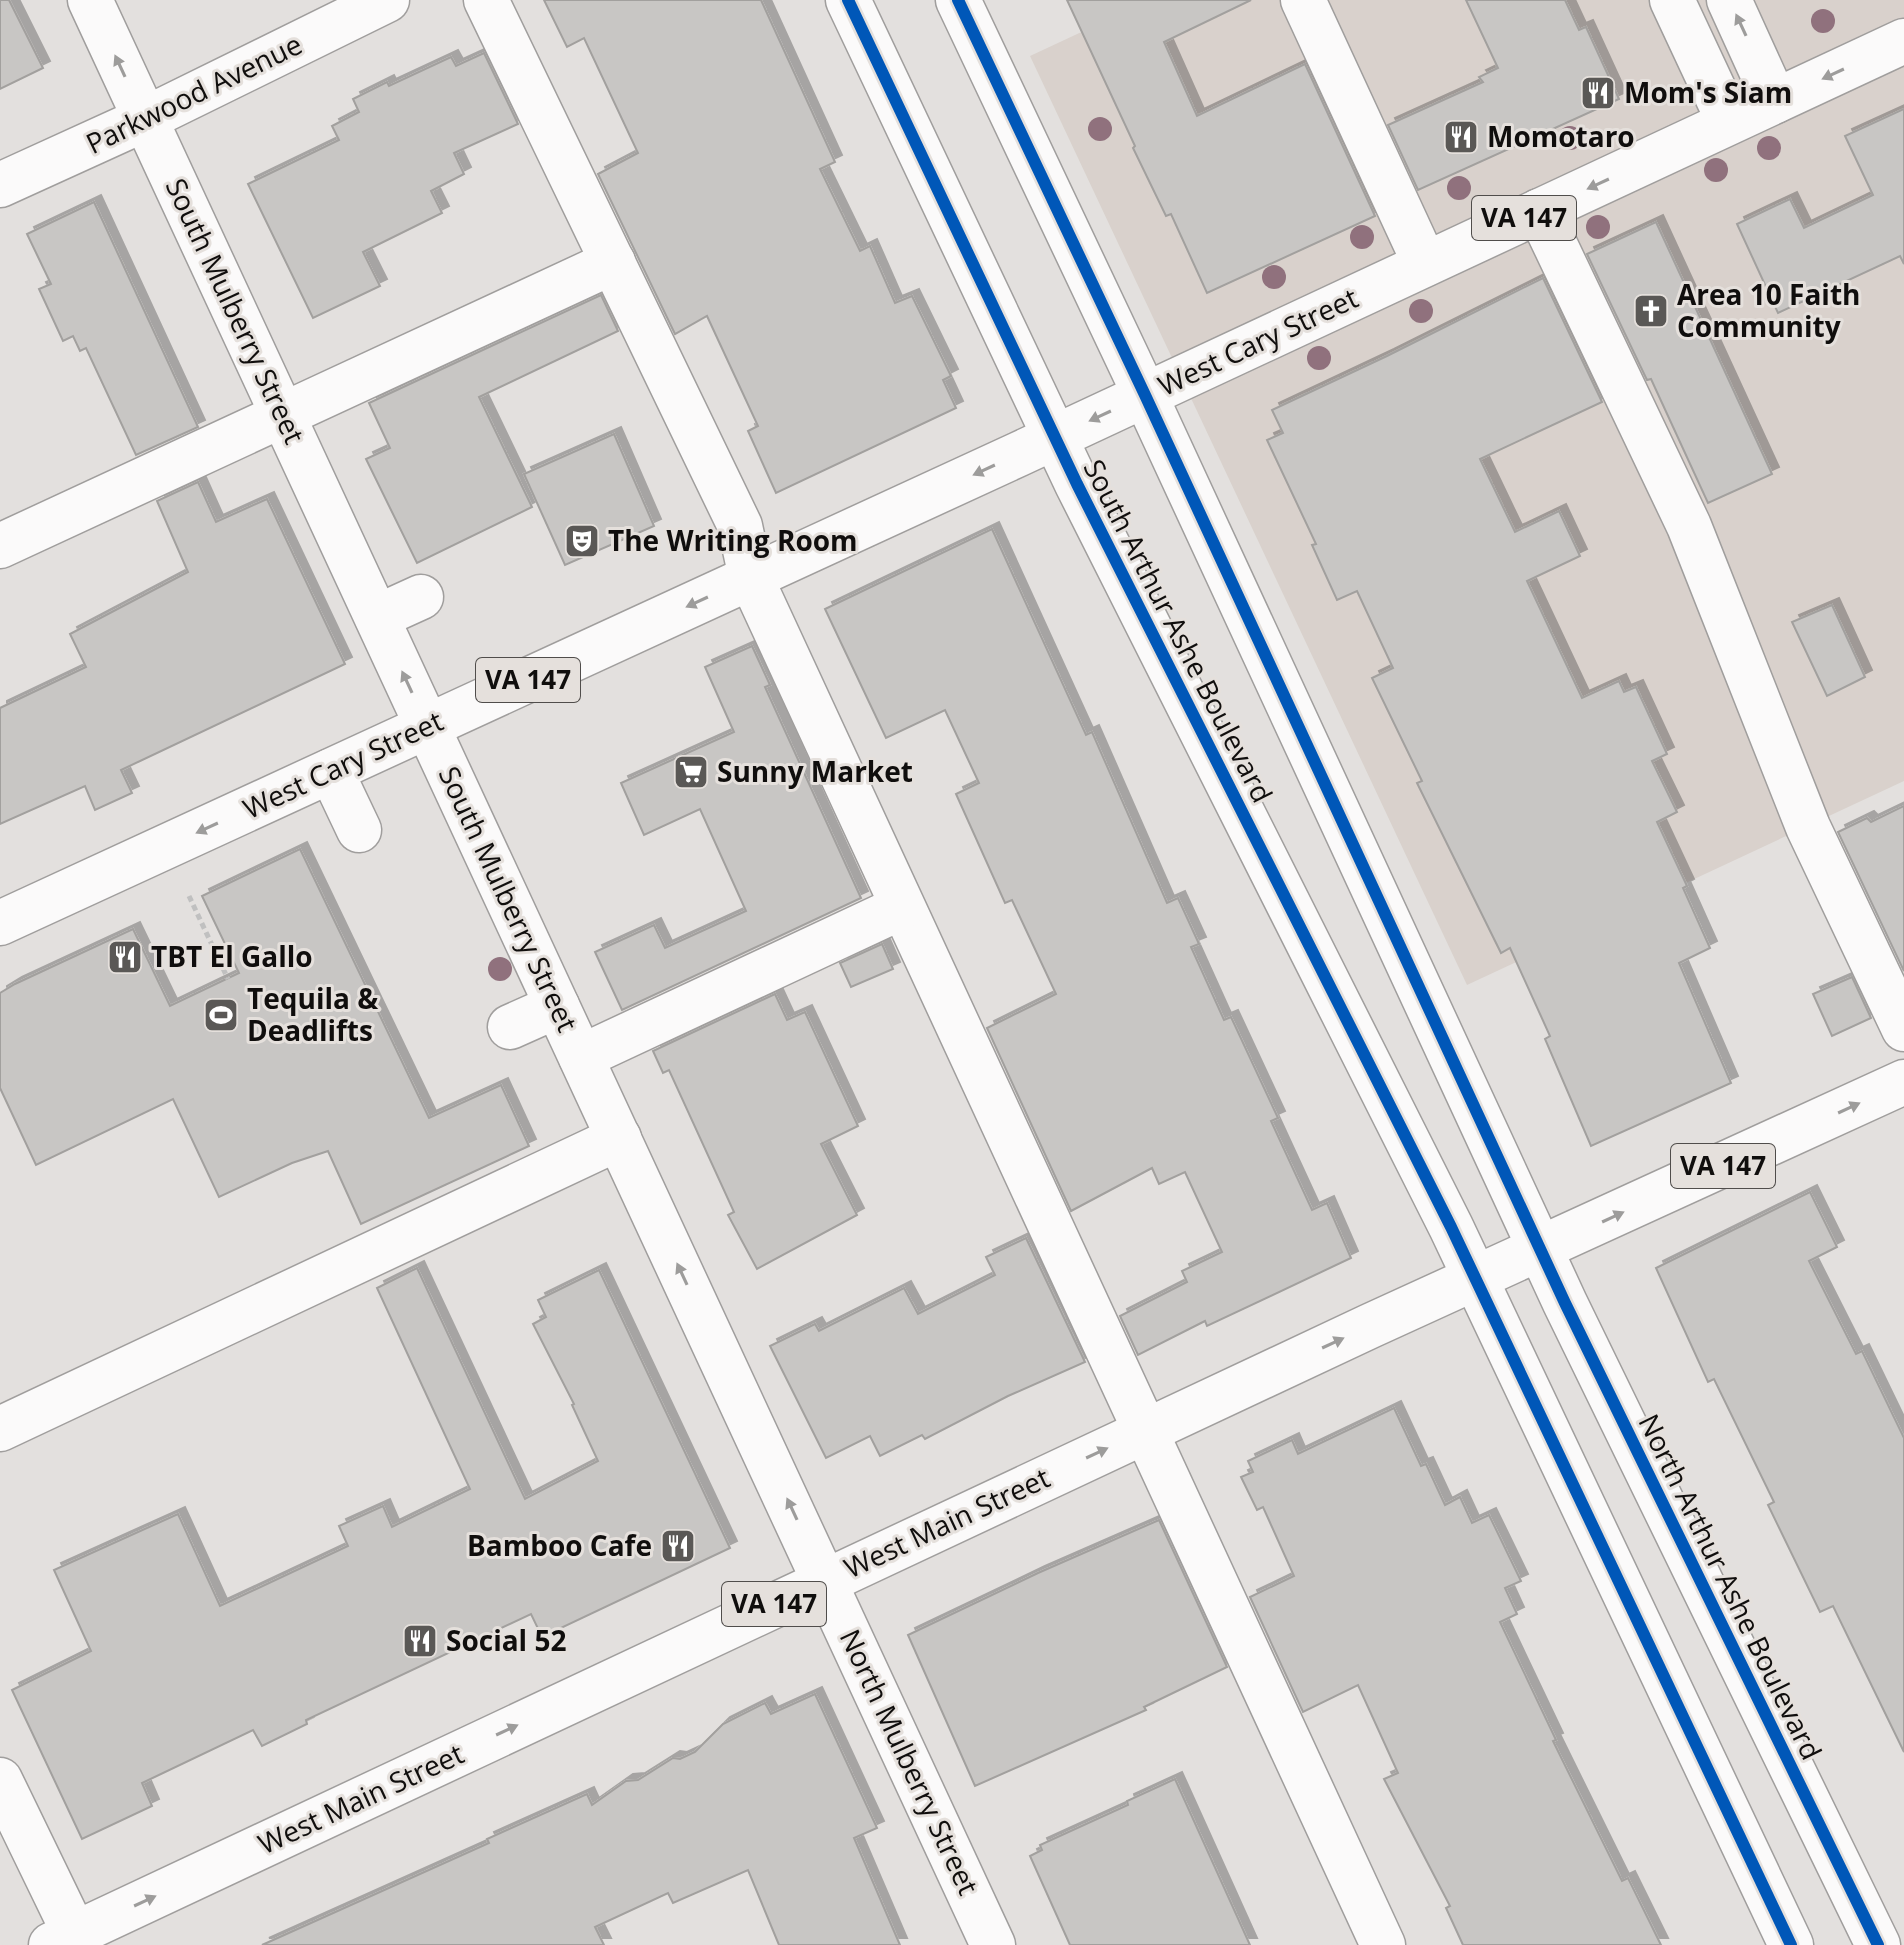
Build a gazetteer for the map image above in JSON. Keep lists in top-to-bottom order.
{
  "streets": {
    "main road": [
      "Parkwood Avenue",
      "VA 147",
      "South Mulberry Street",
      "West Cary Street",
      "South Arthur Ashe Boulevard",
      "West Main Street",
      "North Arthur Ashe Boulevard",
      "North Mulberry Street"
    ]
  },
  "crossings": [
    ["Parkwood Avenue", "South Mulberry Street"],
    ["VA 147", "West Main Street"],
    ["VA 147", "North Arthur Ashe Boulevard"],
    ["South Mulberry Street", "West Cary Street"],
    ["South Mulberry Street", "West Main Street"],
    ["South Mulberry Street", "North Mulberry Street"],
    ["West Cary Street", "South Arthur Ashe Boulevard"],
    ["South Arthur Ashe Boulevard", "West Main Street"],
    ["West Main Street", "North Arthur Ashe Boulevard"],
    ["West Main Street", "North Mulberry Street"]
  ],
  "one_way": ["West Main Street"],
  "places": {
    "restaurant": [
      "Mom's Siam",
      "Momotaro",
      "TBT El Gallo",
      "Bamboo Cafe",
      "Social 52"
    ],
    "church": ["Area 10 Faith Community"],
    "theatre": ["The Writing Room"],
    "supermarket": ["Sunny Market"],
    "sports": ["Tequila & Deadlifts"]
  }
}
